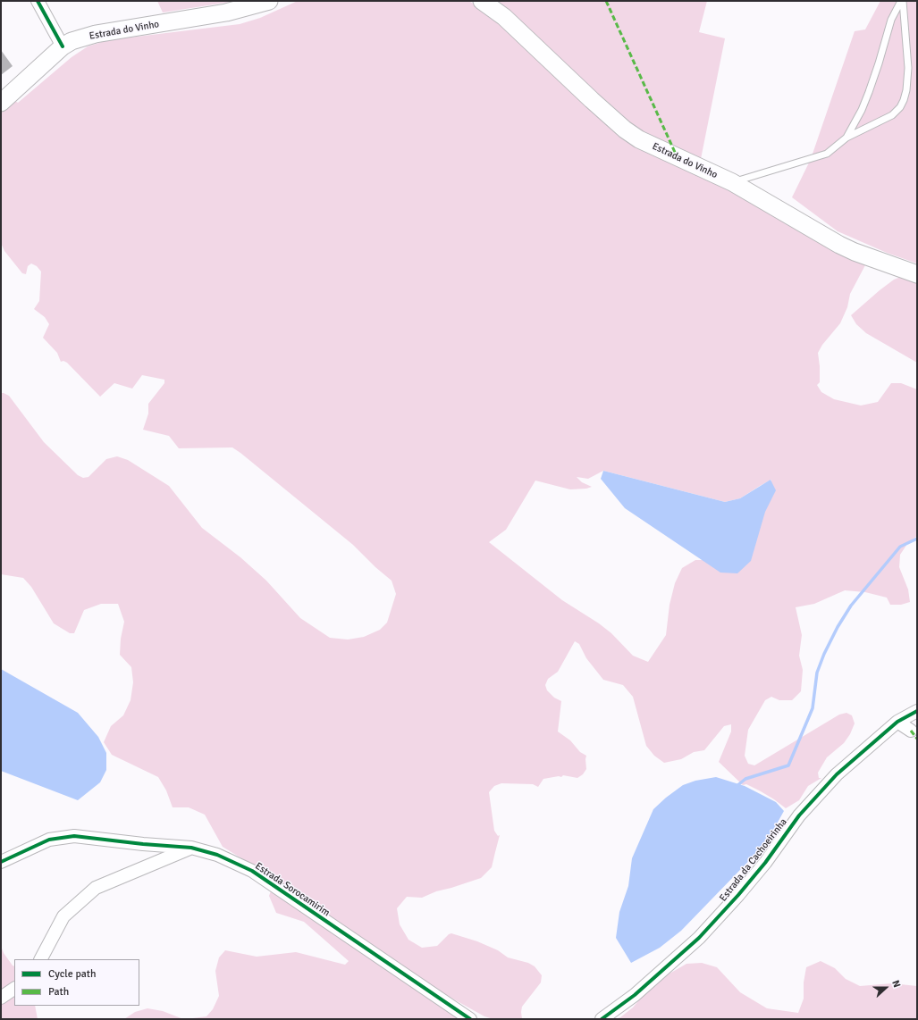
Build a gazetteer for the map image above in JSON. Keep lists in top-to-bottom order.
{
  "streets": {
    "main road": ["Estrada do Vinho"],
    "street": ["Estrada da Cachoeirinha", "Estrada Sorocamirim"]
  },
  "legend": ["Cycle path", "Path"],
  "north": "right"
}
